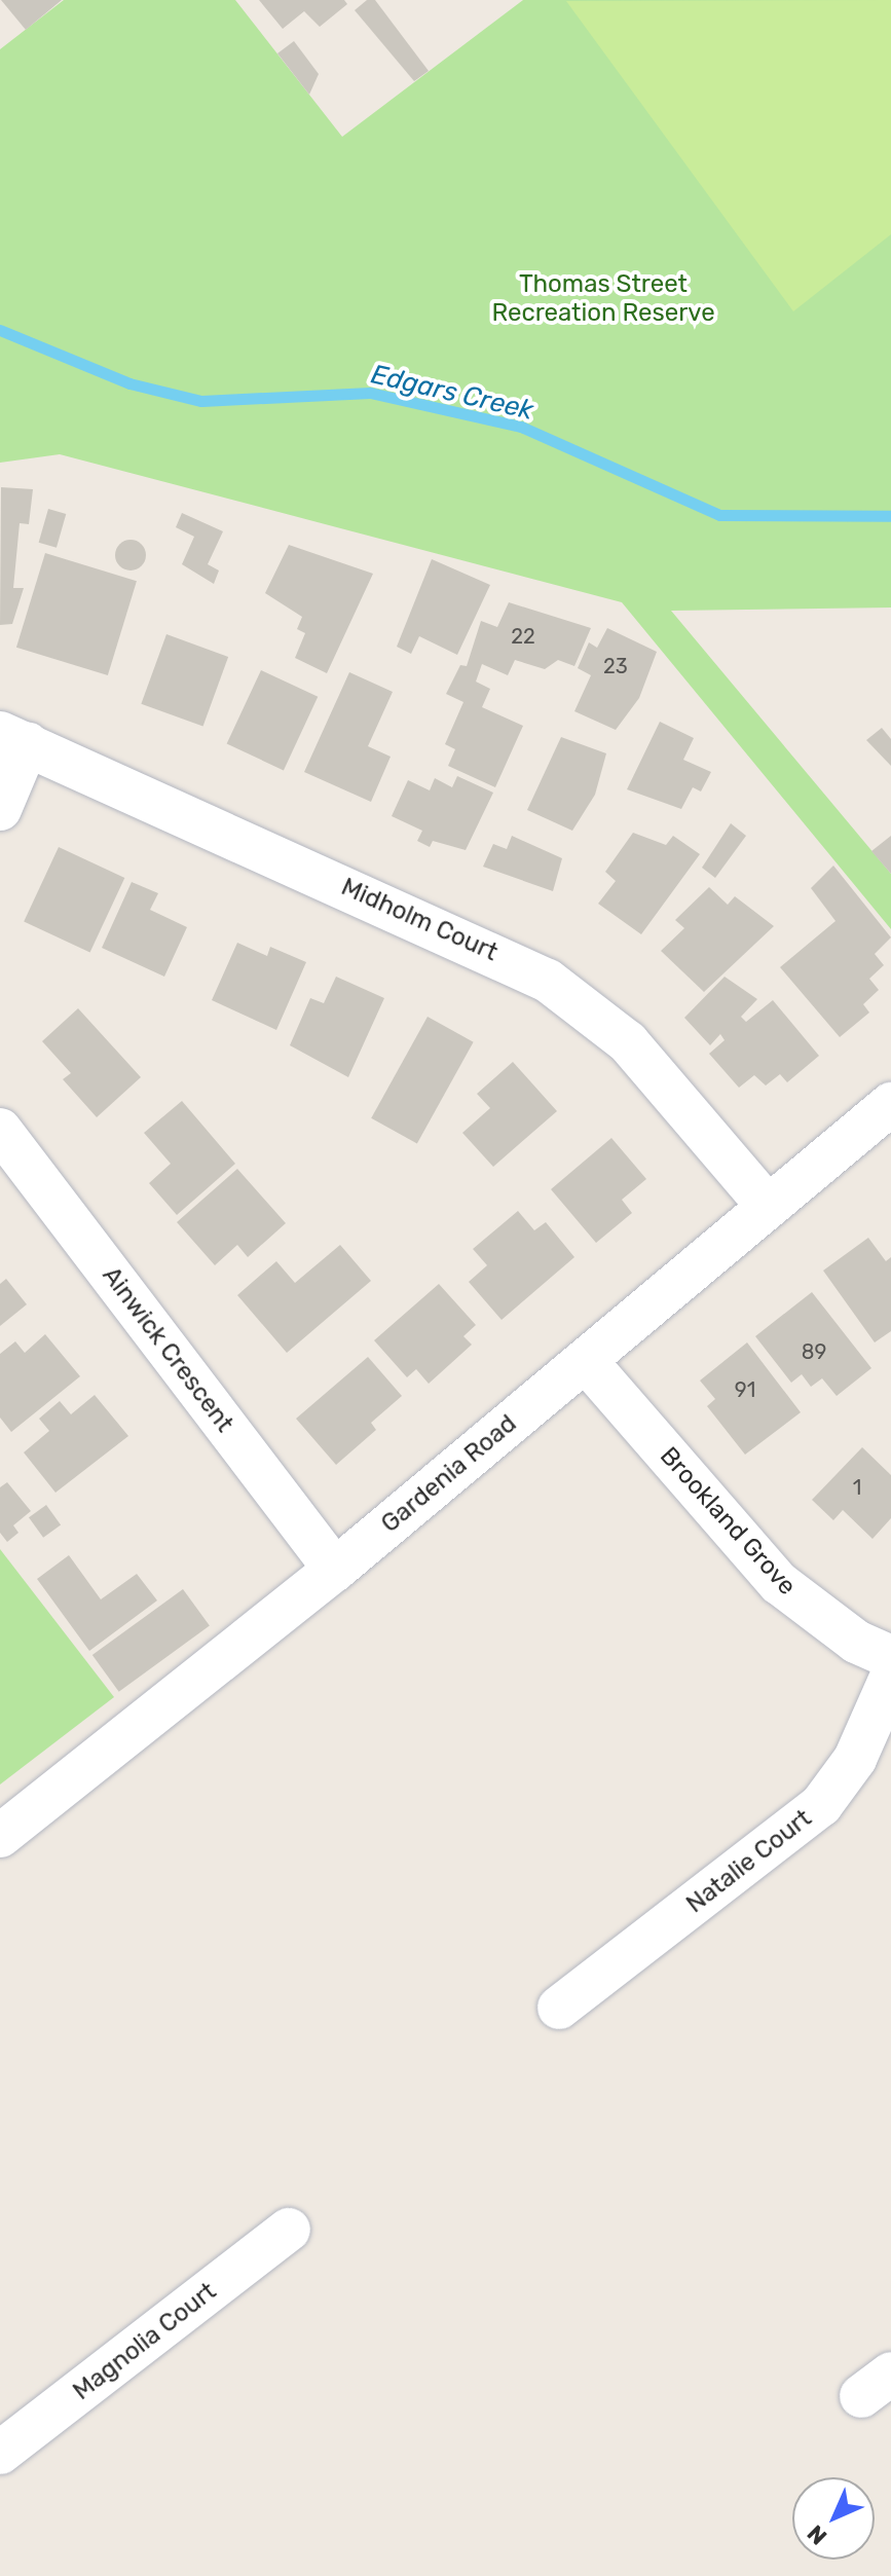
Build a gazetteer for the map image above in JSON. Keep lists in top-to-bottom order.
{
  "streets": {
    "street": [
      "Midholm Court",
      "Ainwick Crescent",
      "Gardenia Road",
      "Brookland Grove",
      "Natalie Court",
      "Magnolia Court"
    ]
  },
  "crossings": [
    ["Midholm Court", "Gardenia Road"],
    ["Ainwick Crescent", "Gardenia Road"],
    ["Gardenia Road", "Brookland Grove"]
  ],
  "water": ["Edgars Creek"],
  "parks": ["Thomas Street Recreation Reserve"],
  "house_numbers": [
    "22",
    "23",
    "89",
    "91",
    "1"
  ],
  "north": "bottom left"
}
